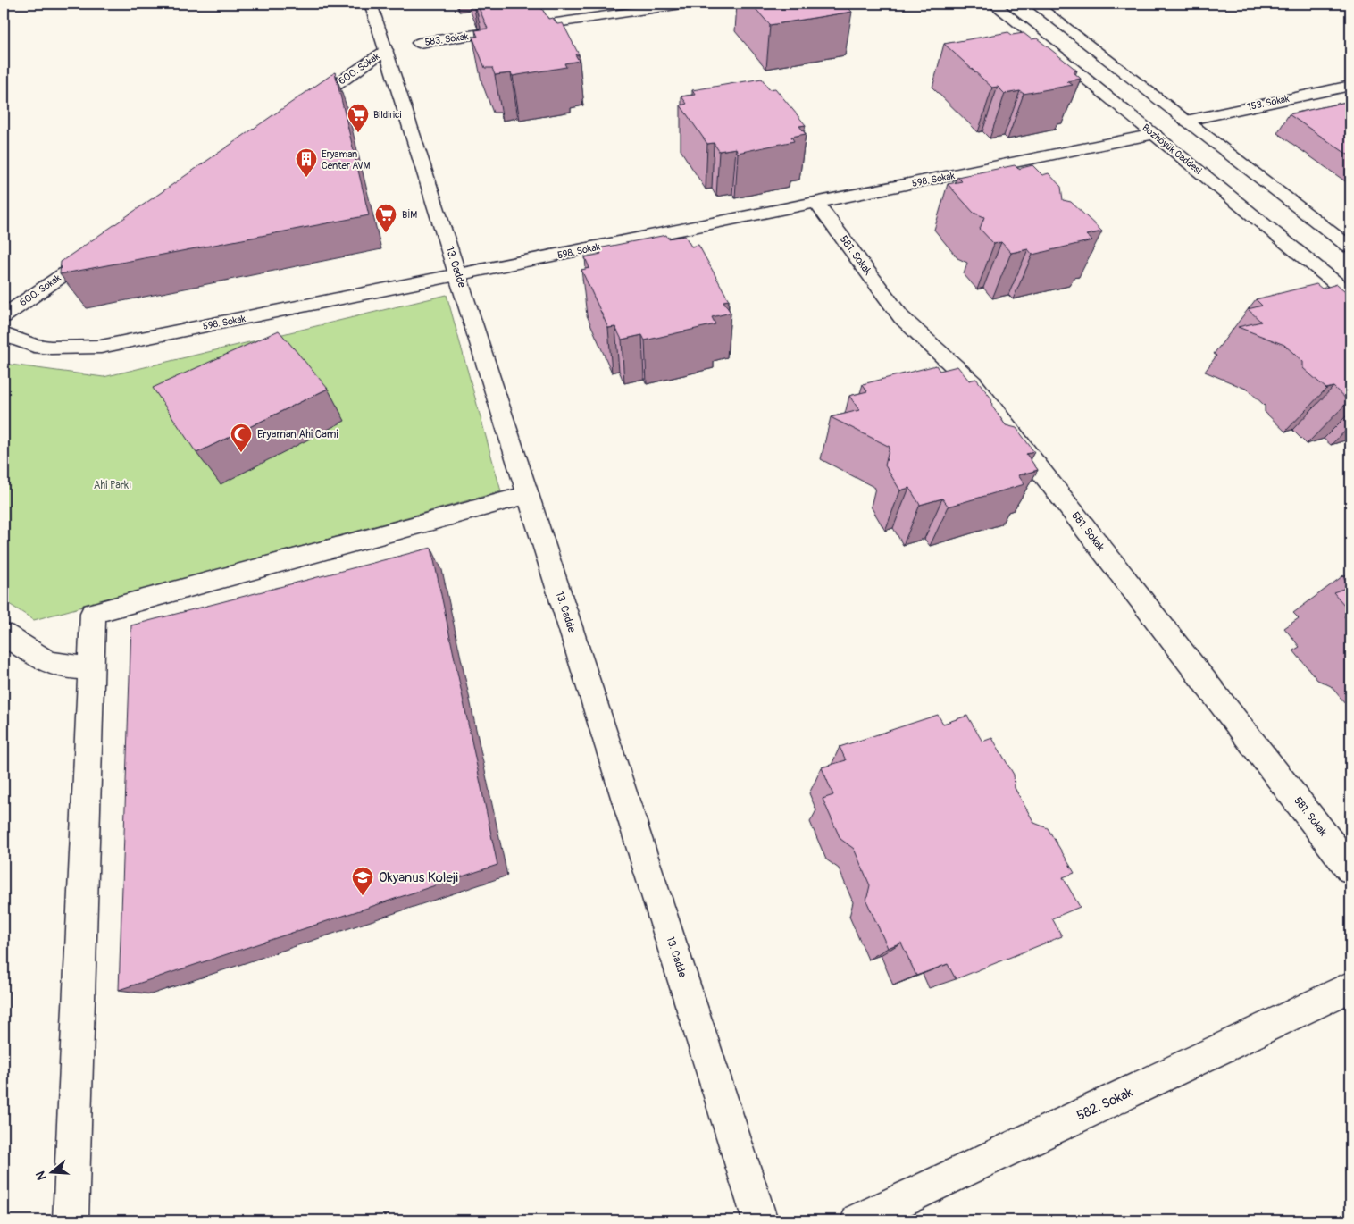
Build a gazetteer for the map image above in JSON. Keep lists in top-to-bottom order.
{
  "streets": {
    "street": [
      "583. Sokak",
      "600. Sokak",
      "153. Sokak",
      "Bozhöyük Caddesi",
      "598. Sokak",
      "581. Sokak",
      "13. Cadde",
      "582. Sokak"
    ]
  },
  "crossings": [
    ["600. Sokak", "13. Cadde"],
    ["Bozhöyük Caddesi", "598. Sokak"],
    ["598. Sokak", "581. Sokak"],
    ["598. Sokak", "13. Cadde"]
  ],
  "parks": ["Ahi Parkı"],
  "places": {
    "supermarket": ["Bildirici", "BİM"],
    "building": ["Eryaman Center AVM"],
    "mosque": ["Eryaman Ahi Cami"],
    "school or university": ["Okyanus Koleji"]
  },
  "north": "left"
}
